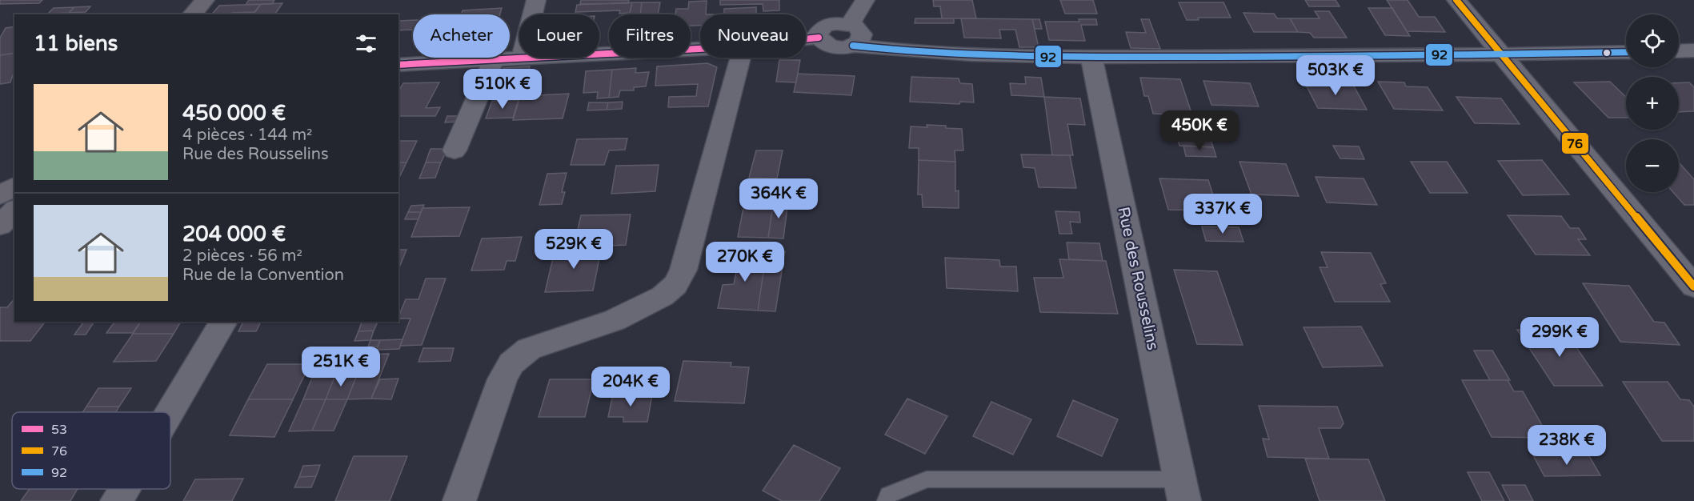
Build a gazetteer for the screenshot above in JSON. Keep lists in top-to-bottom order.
{
  "streets": {
    "street": ["Rue des Rousselins"]
  },
  "lines": ["transit line 76", "transit line 53", "transit line 92"],
  "legend": ["53", "76", "92"],
  "page": {
    "map_buttons": ["+", "−"],
    "chip": [
      "Acheter",
      "Louer",
      "Filtres",
      "Nouveau"
    ],
    "heading": "11 biens",
    "price": [
      "503K €",
      "510K €",
      "450K €",
      "364K €",
      "337K €",
      "529K €",
      "270K €",
      "299K €",
      "251K €",
      "204K €",
      "238K €"
    ],
    "list": [
      {
        "name": "450 000 €",
        "note": "4 pièces · 144 m² · Rue des Rousselins"
      },
      {
        "name": "204 000 €",
        "note": "2 pièces · 56 m² · Rue de la Convention"
      }
    ]
  }
}
